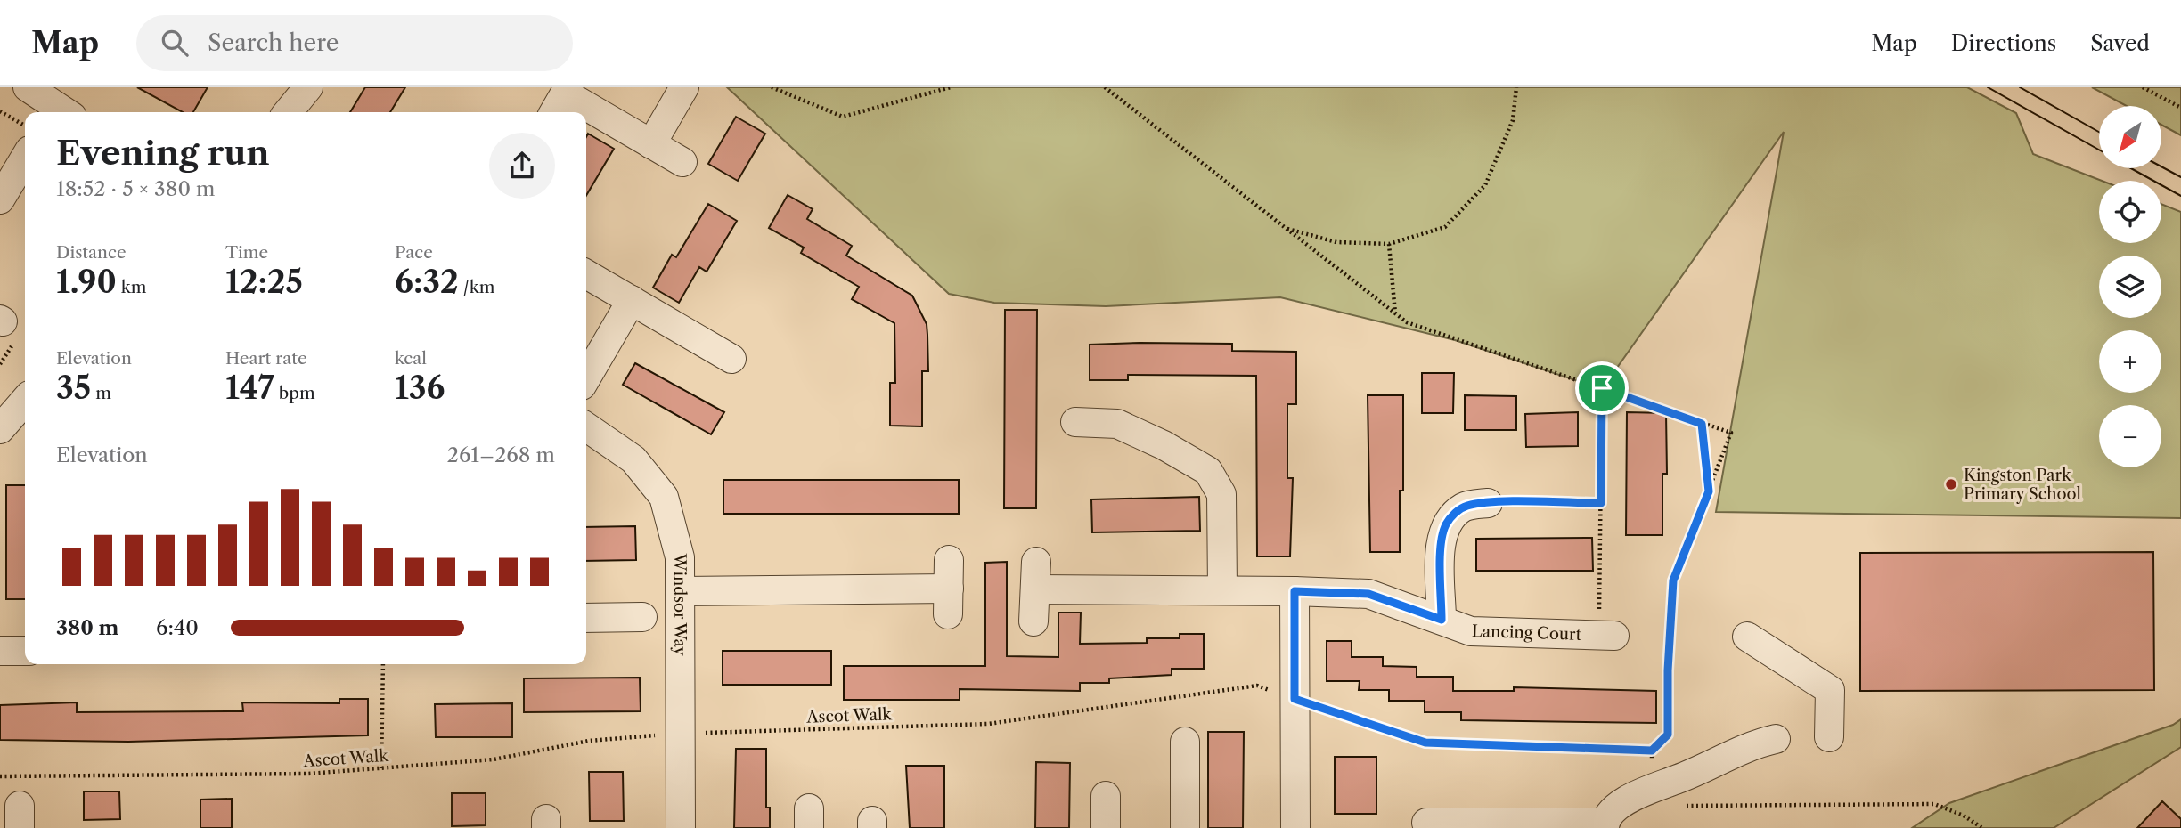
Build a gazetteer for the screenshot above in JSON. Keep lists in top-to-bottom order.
{
  "streets": {
    "street": ["Windsor Way", "Lancing Court"],
    "path": ["Ascot Walk"]
  },
  "crossings": [
    ["Windsor Way", "Ascot Walk"]
  ],
  "places": ["Kingston Park Primary School"],
  "north": "bottom left",
  "page": {
    "header": "Map",
    "search": "Search here",
    "nav": ["Map", "Directions", "Saved"],
    "map_buttons": ["+", "−"],
    "heading": ["Evening run", "18:52 · 5 × 380 m"],
    "stats": [
      ["Distance", "1.90 km"],
      ["Time", "12:25"],
      ["Pace", "6:32 /km"],
      ["Elevation", "35 m"],
      ["Heart rate", "147 bpm"],
      ["kcal", "136"]
    ],
    "chart": ["Elevation", "261–268 m"],
    "list": [
      {
        "name": "380 m",
        "note": "6:40"
      }
    ]
  }
}
